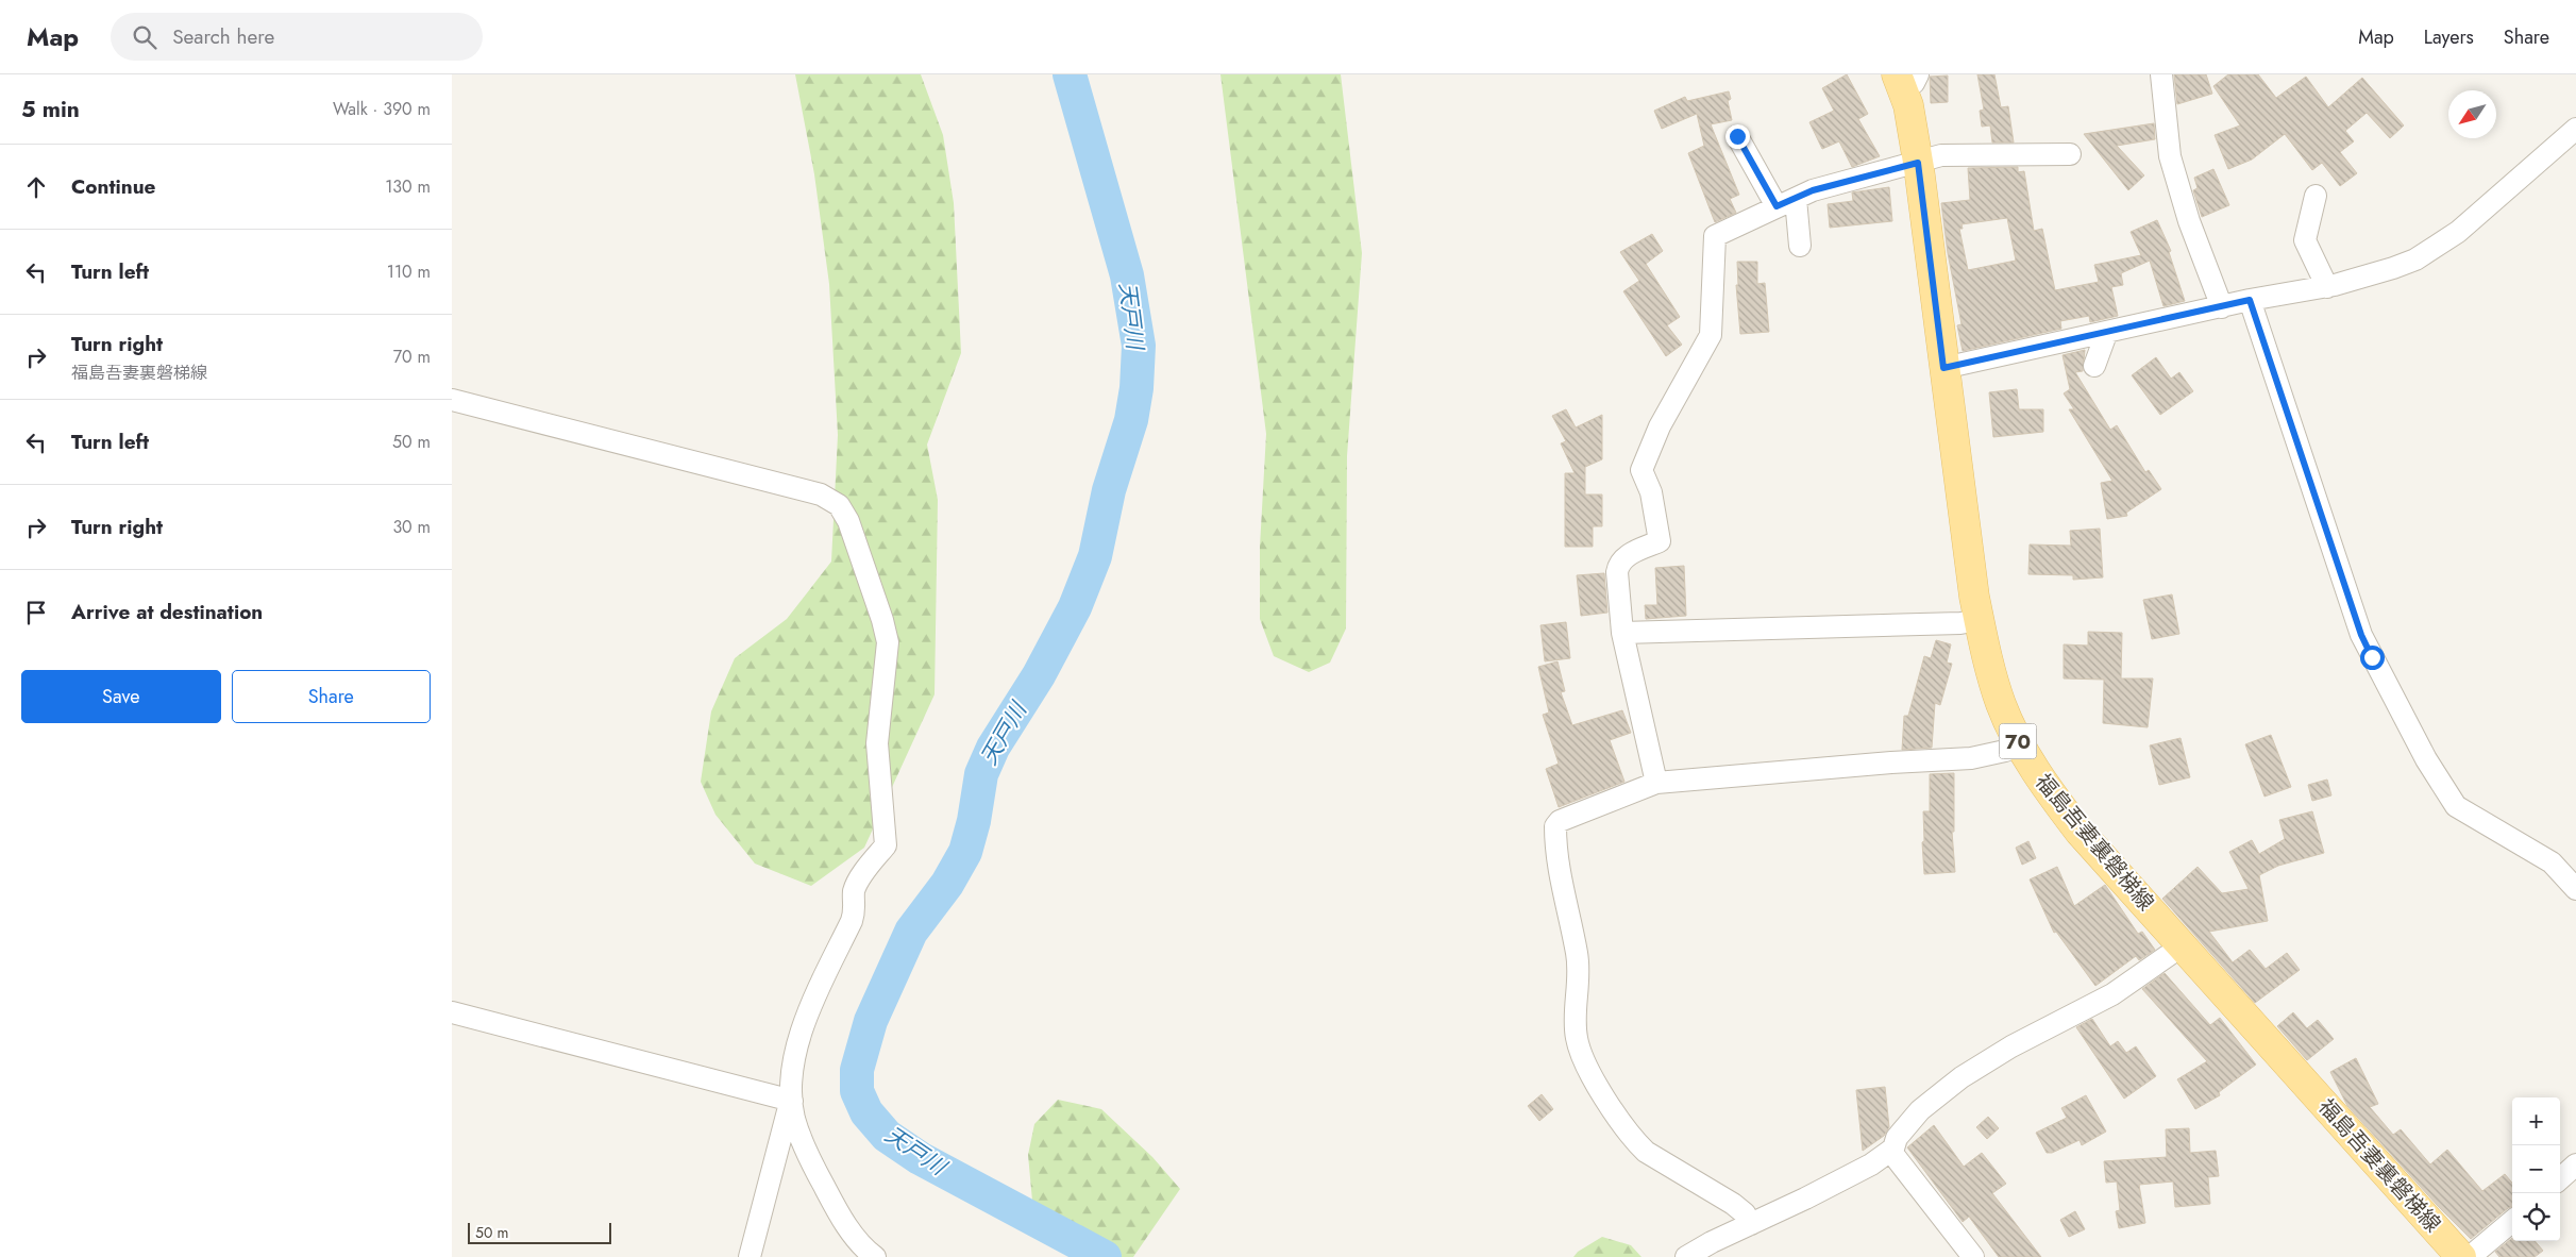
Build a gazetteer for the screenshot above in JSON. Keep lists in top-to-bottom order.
{
  "streets": {
    "main road": ["70", "福島吾妻裏磐梯線"]
  },
  "water": ["天戸川"],
  "scale_bar": "50 m",
  "north": "bottom left",
  "page": {
    "header": "Map",
    "search": "Search here",
    "nav": ["Map", "Layers", "Share"],
    "heading": ["5 min", "Walk · 390 m"],
    "list": [
      ["Continue", "130 m"],
      ["Turn left", "110 m"],
      ["Turn right", "福島吾妻裏磐梯線", "70 m"],
      ["Turn left", "50 m"],
      ["Turn right", "30 m"],
      "Arrive at destination"
    ],
    "buttons": ["Save", "Share"],
    "map_buttons": ["+", "−"],
    "scale": "50 m"
  }
}
